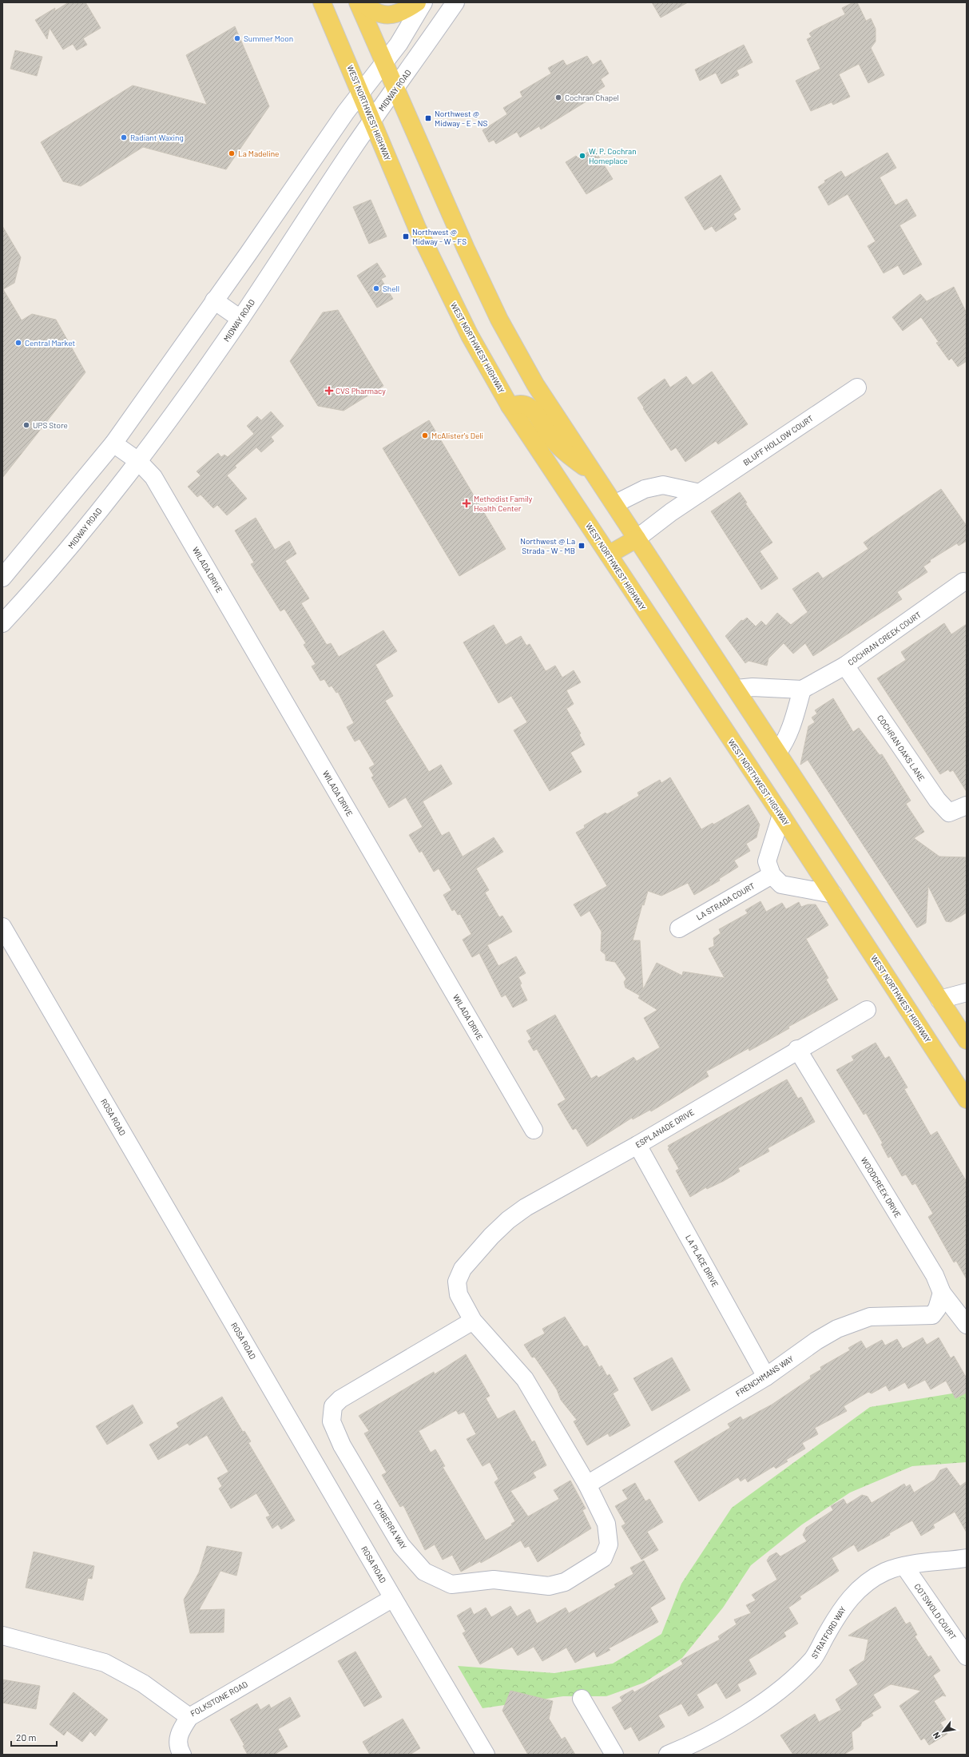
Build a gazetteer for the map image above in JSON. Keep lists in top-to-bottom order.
{
  "streets": {
    "main road": ["WEST NORTHWEST HIGHWAY"],
    "street": [
      "MIDWAY ROAD",
      "BLUFF HOLLOW COURT",
      "WILADA DRIVE",
      "COCHRAN CREEK COURT",
      "COCHRAN OAKS LANE",
      "LA STRADA COURT",
      "ROSA ROAD",
      "ESPLANADE DRIVE",
      "WOODCREEK DRIVE",
      "LA PLACE DRIVE",
      "FRENCHMANS WAY",
      "TOMBERRA WAY",
      "COTSWOLD COURT",
      "STRATFORD WAY",
      "FOLKSTONE ROAD"
    ]
  },
  "crossings": [
    ["MIDWAY ROAD", "WEST NORTHWEST HIGHWAY"],
    ["MIDWAY ROAD", "WILADA DRIVE"],
    ["COCHRAN CREEK COURT", "COCHRAN OAKS LANE"],
    ["ROSA ROAD", "FOLKSTONE ROAD"],
    ["ESPLANADE DRIVE", "WOODCREEK DRIVE"],
    ["ESPLANADE DRIVE", "LA PLACE DRIVE"],
    ["ESPLANADE DRIVE", "TOMBERRA WAY"],
    ["WOODCREEK DRIVE", "FRENCHMANS WAY"],
    ["LA PLACE DRIVE", "FRENCHMANS WAY"],
    ["FRENCHMANS WAY", "TOMBERRA WAY"],
    ["COTSWOLD COURT", "STRATFORD WAY"]
  ],
  "places": {
    "other": [
      "Summer Moon",
      "Cochran Chapel",
      "Radiant Waxing",
      "La Madeline",
      "W. P. Cochran Homeplace",
      "Shell",
      "Central Market",
      "UPS Store",
      "McAlister's Deli"
    ],
    "transit": ["Northwest @ Midway - E - NS", "Northwest @ Midway - W - FS", "Northwest @ La Strada - W - MB"],
    "health": ["CVS Pharmacy", "Methodist Family Health Center"]
  },
  "scale_bar": "20 m",
  "north": "bottom left"
}
